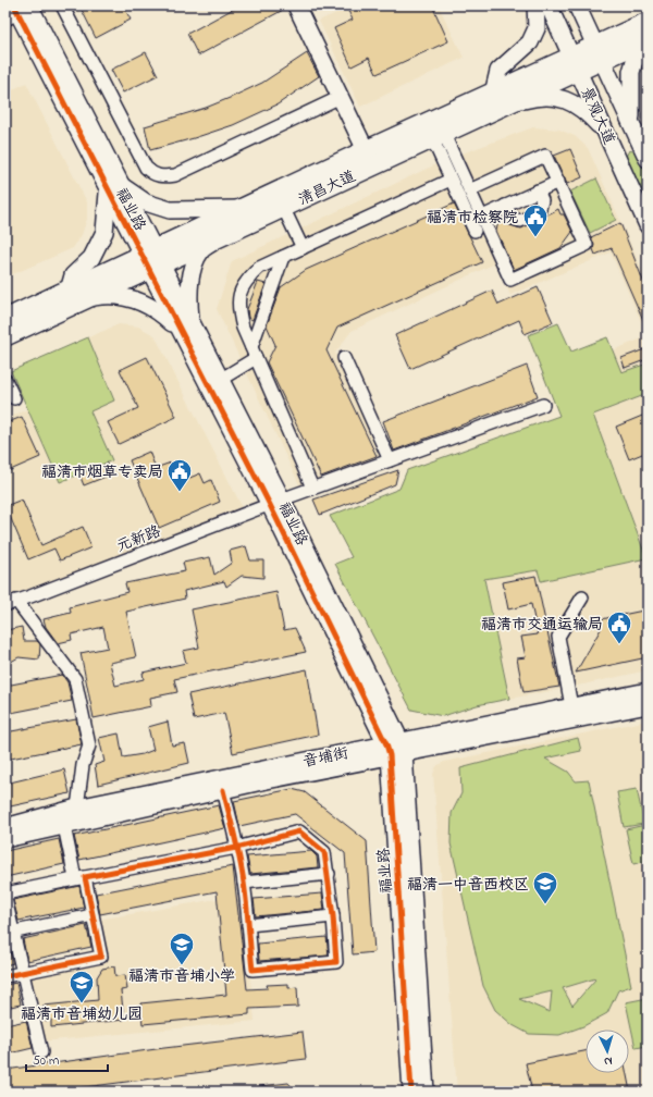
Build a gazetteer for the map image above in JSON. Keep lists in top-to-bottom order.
{
  "streets": {
    "main road": ["清昌大道"],
    "street": [
      "景观大道",
      "福业路",
      "元新路",
      "音埔街"
    ]
  },
  "crossings": [
    ["景观大道", "清昌大道"],
    ["清昌大道", "福业路"],
    ["福业路", "元新路"],
    ["福业路", "音埔街"]
  ],
  "places": {
    "public building": ["福清市检察院", "福清市烟草专卖局", "福清市交通运输局"],
    "school or university": ["福清一中音西校区", "福清市音埔小学", "福清市音埔幼儿园"]
  },
  "scale_bar": "50 m",
  "north": "bottom"
}
